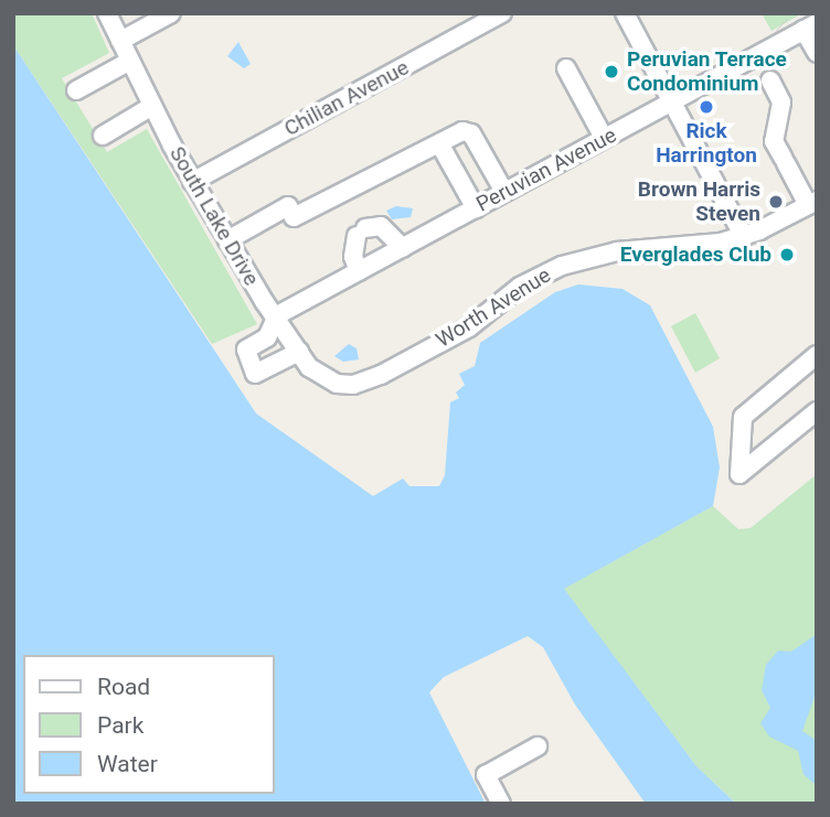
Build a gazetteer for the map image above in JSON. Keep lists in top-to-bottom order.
{
  "streets": {
    "street": [
      "Chilian Avenue",
      "Peruvian Avenue",
      "South Lake Drive",
      "Worth Avenue"
    ]
  },
  "crossings": [
    ["Chilian Avenue", "South Lake Drive"],
    ["Peruvian Avenue", "South Lake Drive"],
    ["South Lake Drive", "Worth Avenue"]
  ],
  "places": [
    "Peruvian Terrace Condominium",
    "Rick Harrington",
    "Brown Harris Steven",
    "Everglades Club"
  ],
  "legend": ["Road", "Park", "Water"]
}
